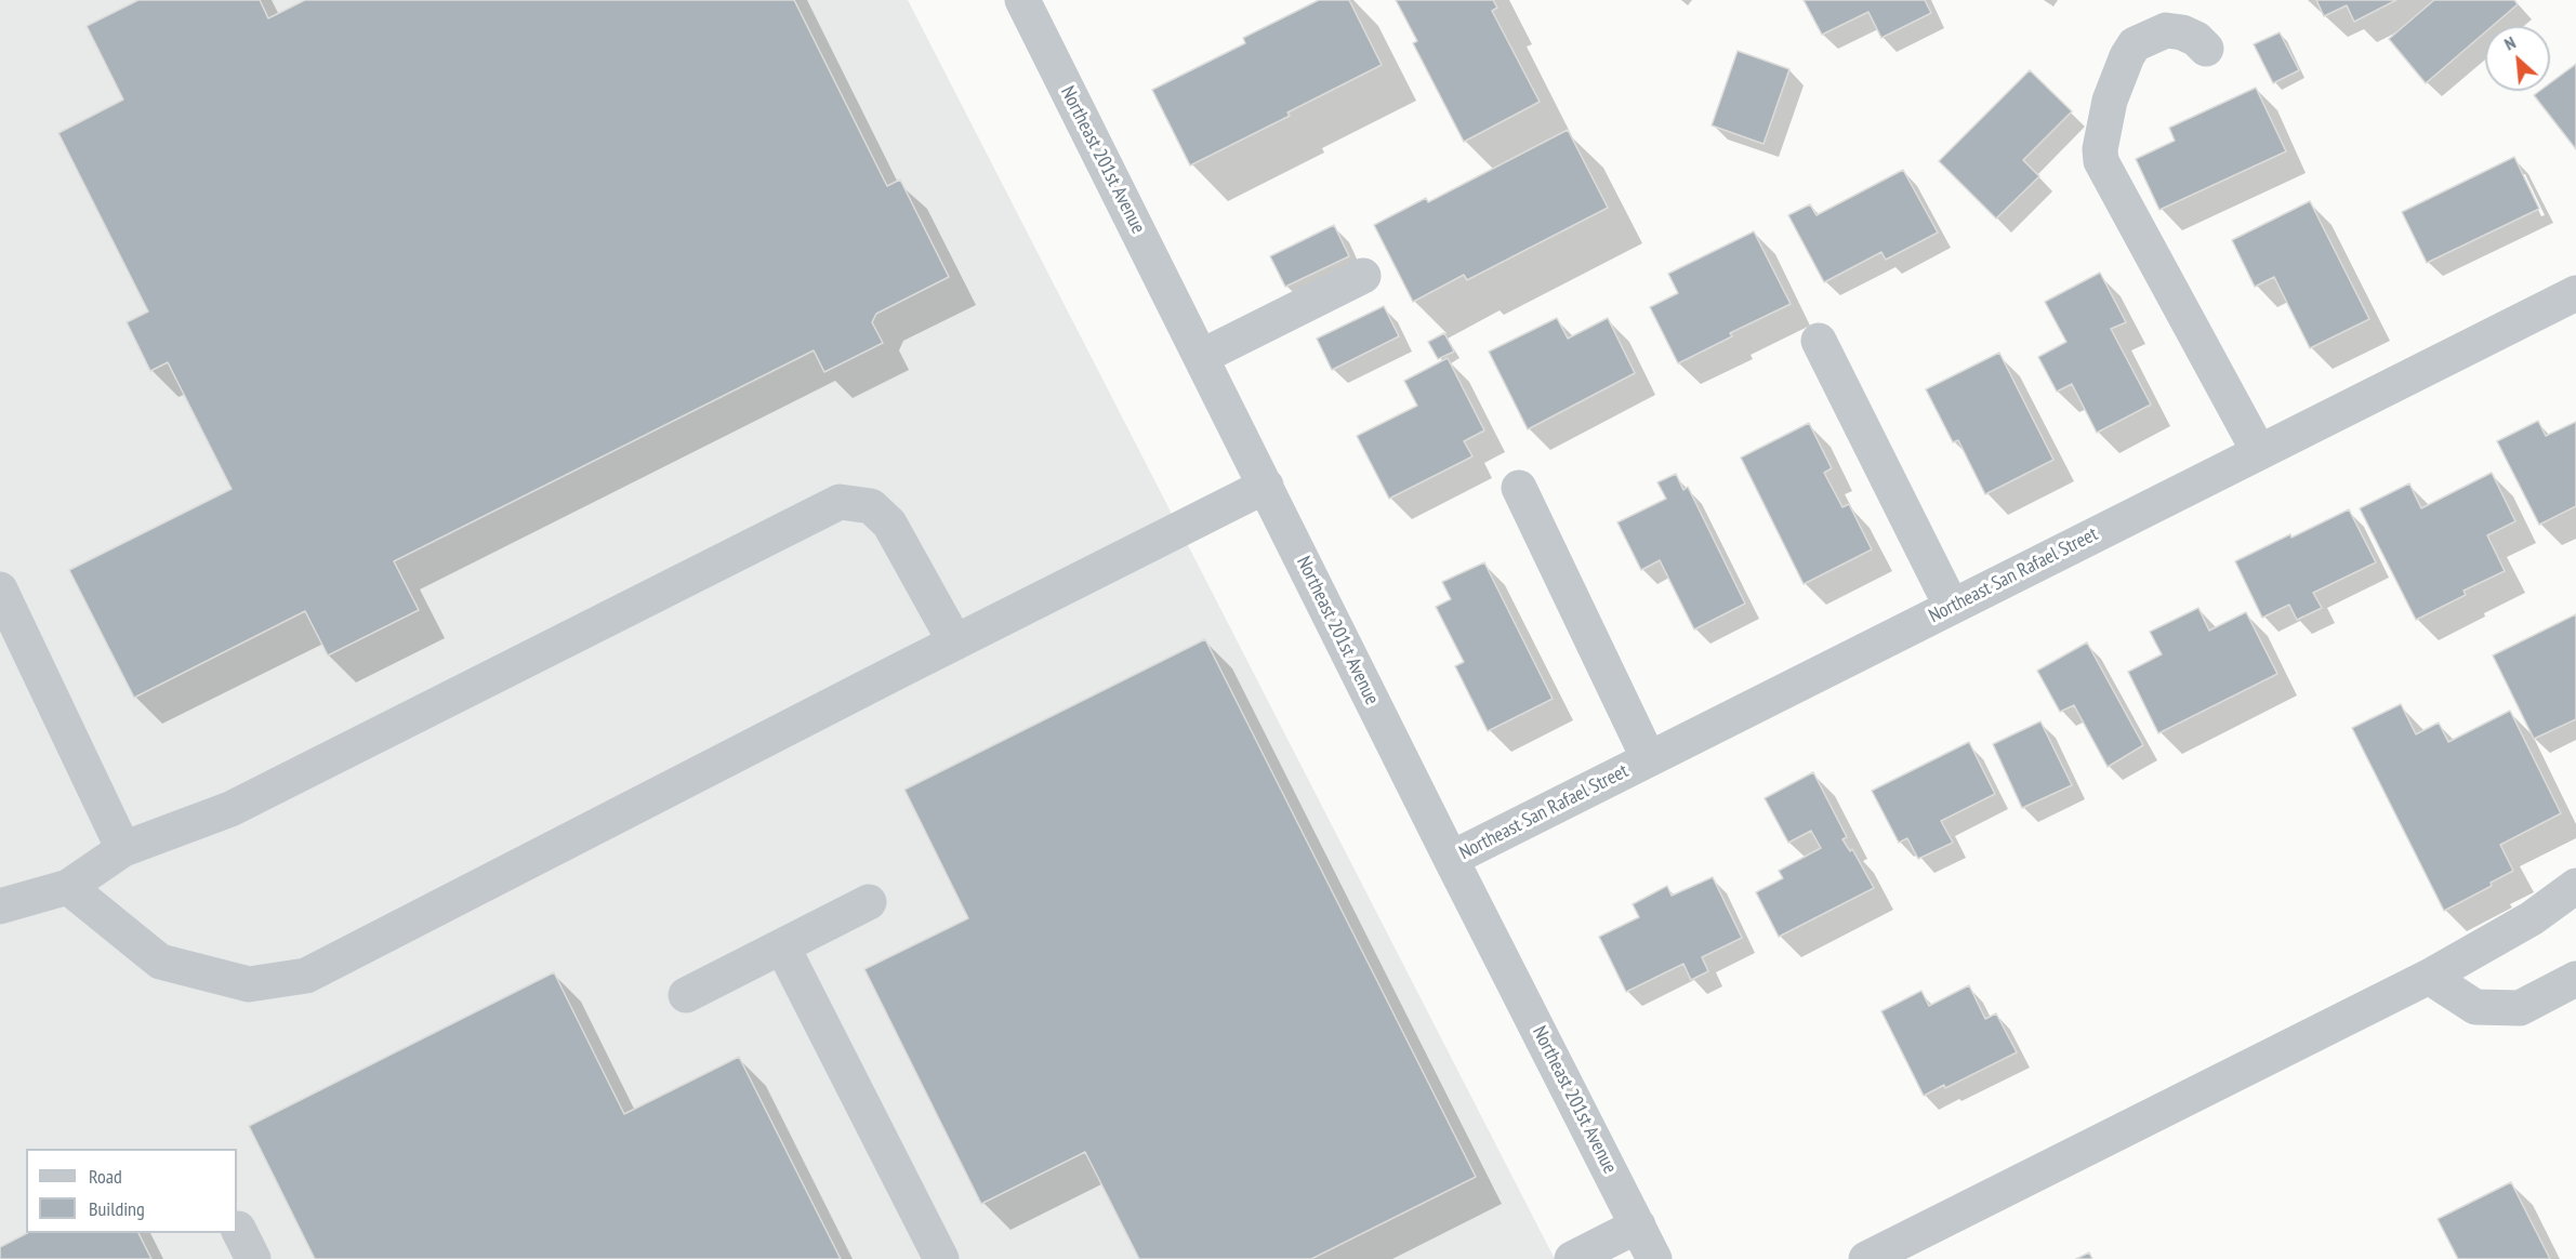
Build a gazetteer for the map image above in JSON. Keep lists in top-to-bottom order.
{
  "streets": {
    "street": ["Northeast 201st Avenue", "Northeast San Rafael Street"]
  },
  "crossings": [
    ["Northeast 201st Avenue", "Northeast San Rafael Street"]
  ],
  "legend": ["Road", "Building"],
  "north": "top left"
}
